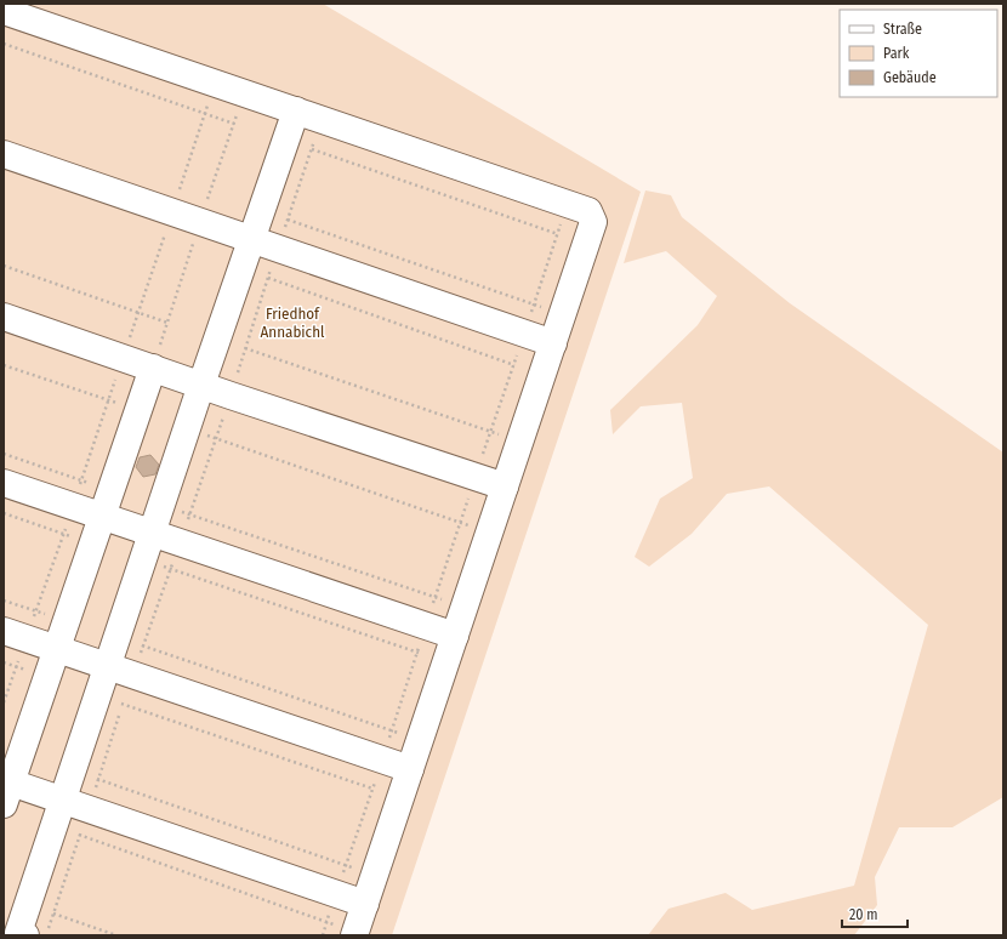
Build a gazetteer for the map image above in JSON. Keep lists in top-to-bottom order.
{
  "parks": ["Friedhof Annabichl"],
  "legend": ["Straße", "Park", "Gebäude"],
  "scale_bar": "20 m"
}
